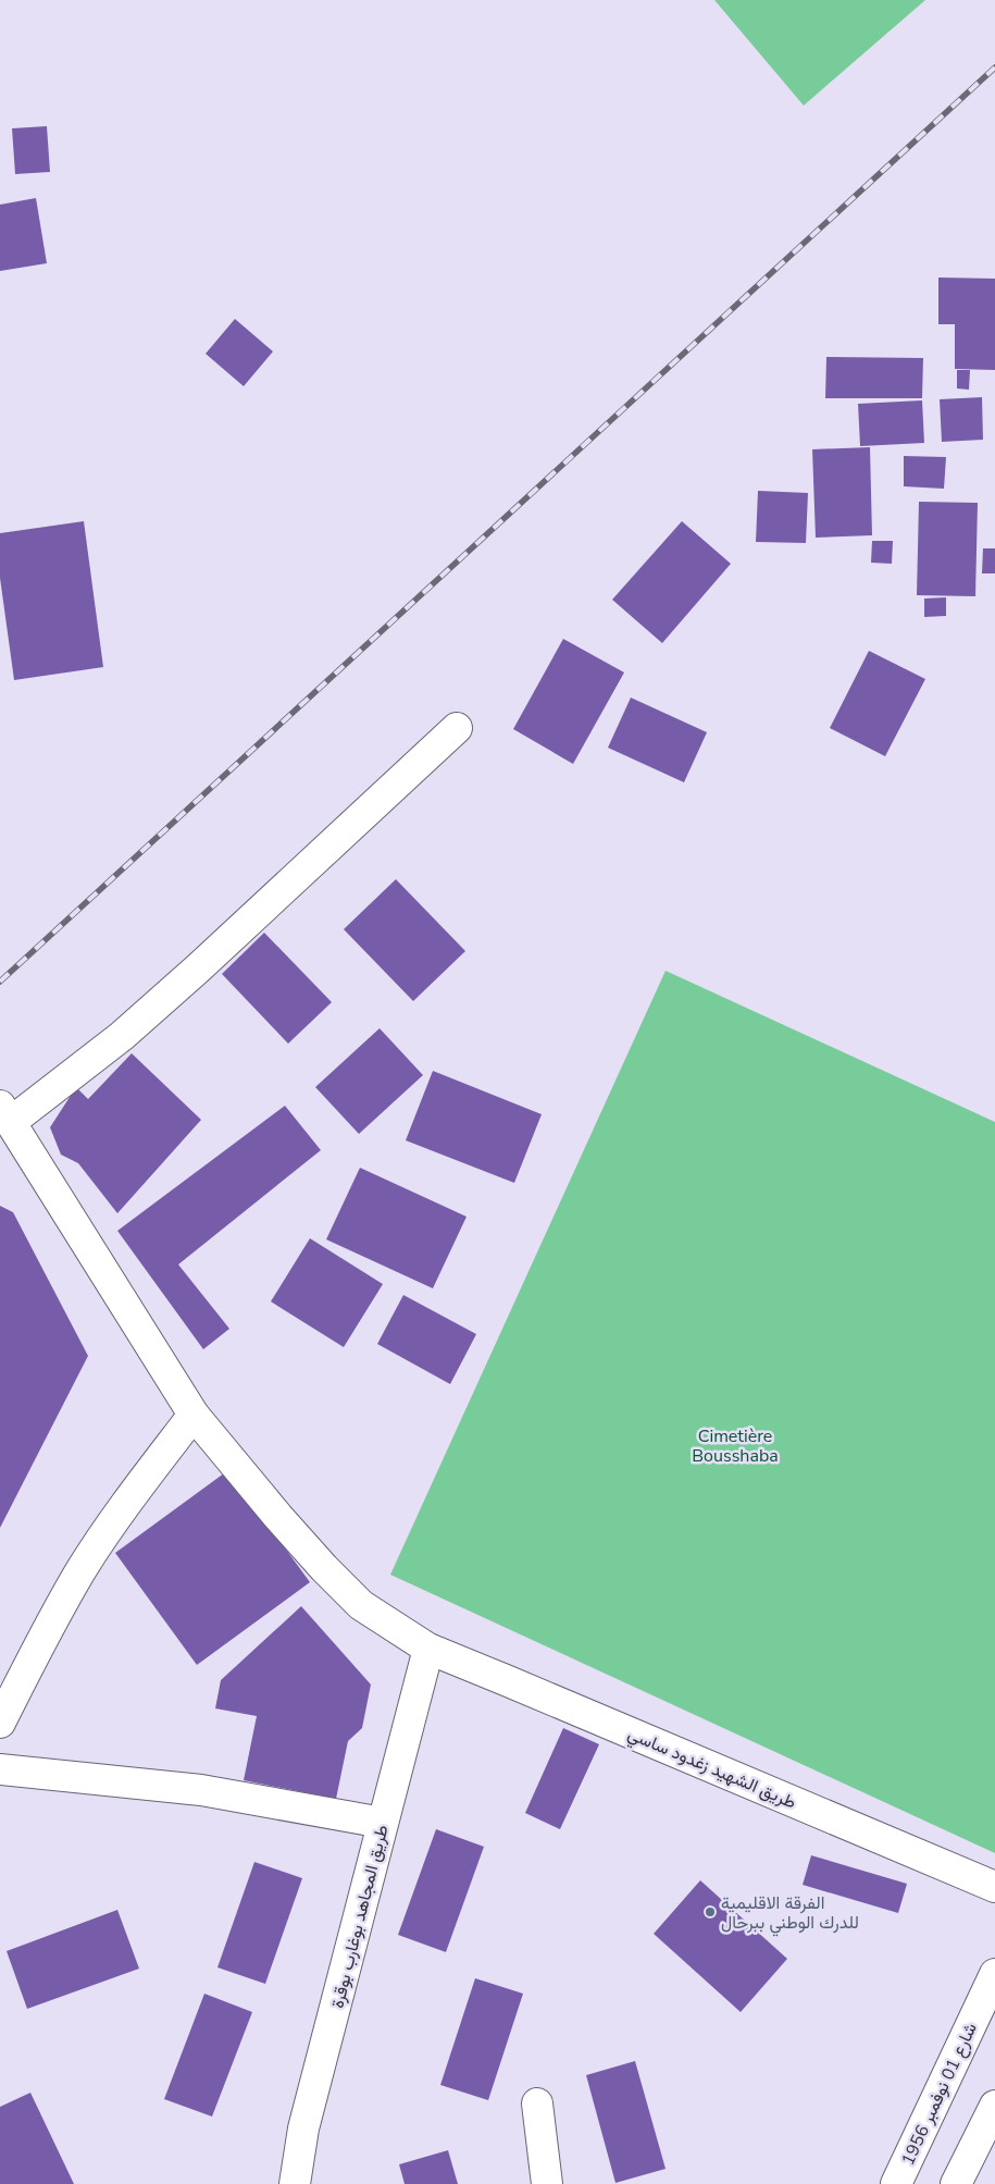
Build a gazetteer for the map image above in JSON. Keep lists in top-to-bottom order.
{
  "streets": {
    "street": ["طريق الشهيد زغدود ساسي", "طريق المجاهد بوغارب بوقرة", "شارع 01 نوفمبر 1956"]
  },
  "crossings": [
    ["طريق الشهيد زغدود ساسي", "طريق المجاهد بوغارب بوقرة"]
  ],
  "parks": ["Cimetière Bousshaba"],
  "places": ["الفرقة الاقليمية للدرك الوطني ببرحال"]
}
